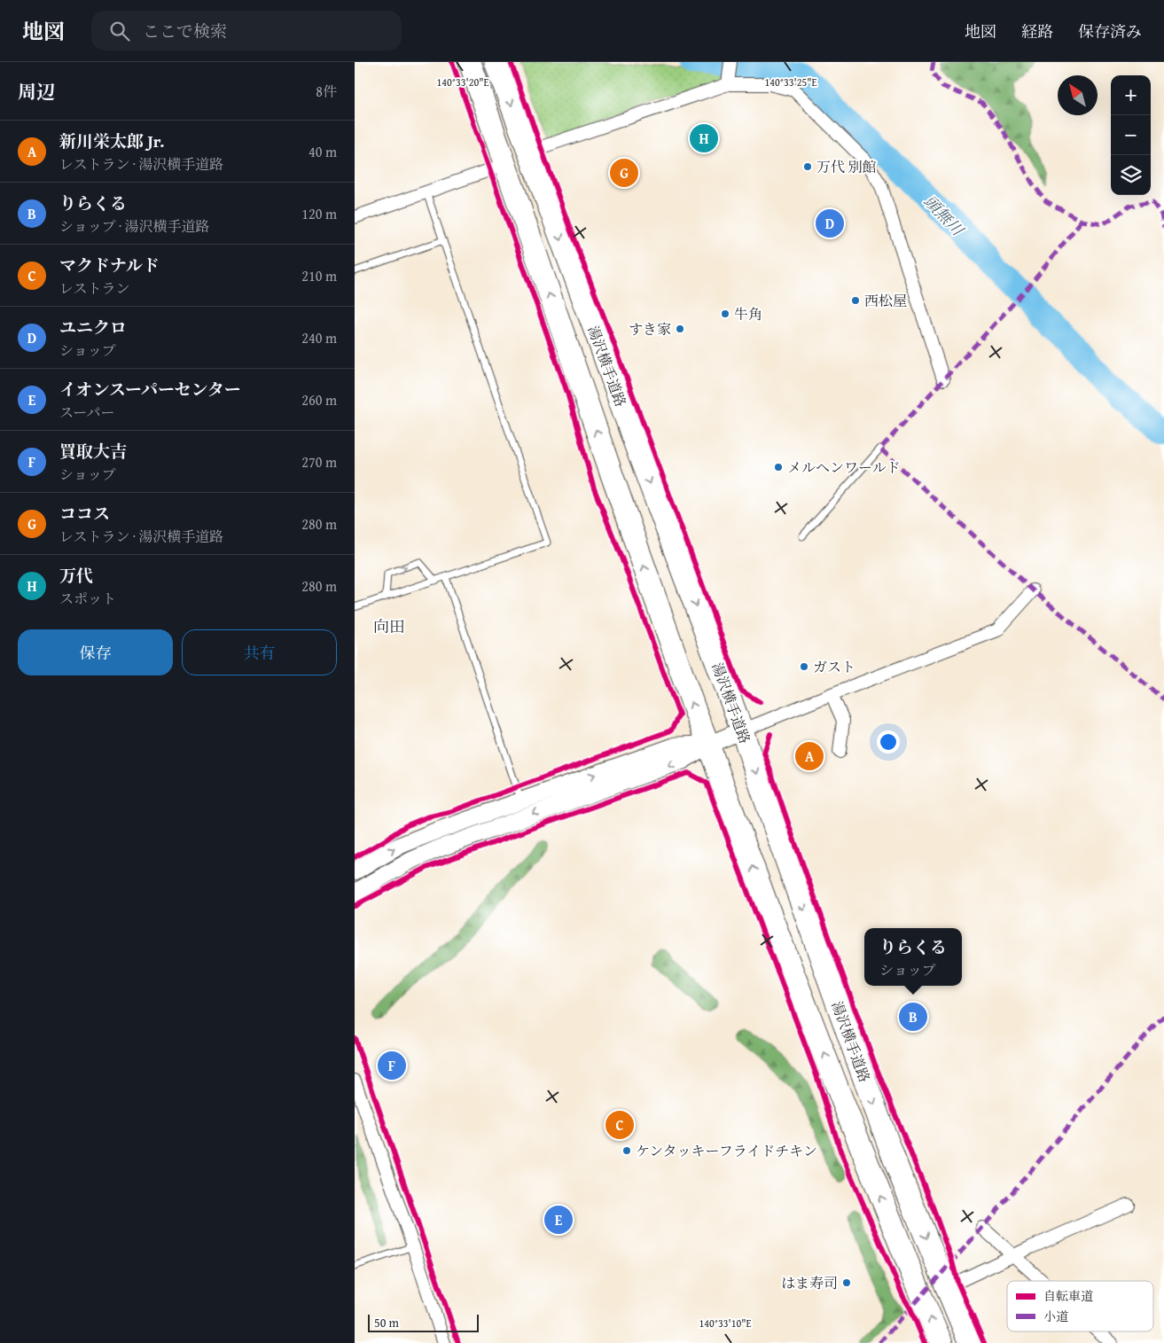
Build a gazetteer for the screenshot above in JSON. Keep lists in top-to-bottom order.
{
  "streets": {
    "highway": ["湯沢横手道路"]
  },
  "districts": ["向田"],
  "water": ["頭無川"],
  "places": [
    "万代 別館",
    "西松屋",
    "牛角",
    "すき家",
    "メルヘンワールド",
    "ガスト",
    "ケンタッキーフライドチキン",
    "はま寿司"
  ],
  "legend": ["自転車道", "小道"],
  "scale_bar": "50 m",
  "north": "top left",
  "page": {
    "header": "地図",
    "search": "ここで検索",
    "nav": ["地図", "経路", "保存済み"],
    "heading": ["周辺", "8件"],
    "map_buttons": ["+", "−"],
    "list": [
      {
        "mark": "A",
        "name": "新川栄太郎 Jr.",
        "note": "レストラン · 湯沢横手道路",
        "value": "40 m"
      },
      {
        "mark": "B",
        "name": "りらくる",
        "note": "ショップ · 湯沢横手道路",
        "value": "120 m"
      },
      {
        "mark": "C",
        "name": "マクドナルド",
        "note": "レストラン",
        "value": "210 m"
      },
      {
        "mark": "D",
        "name": "ユニクロ",
        "note": "ショップ",
        "value": "240 m"
      },
      {
        "mark": "E",
        "name": "イオンスーパーセンター",
        "note": "スーパー",
        "value": "260 m"
      },
      {
        "mark": "F",
        "name": "買取大吉",
        "note": "ショップ",
        "value": "270 m"
      },
      {
        "mark": "G",
        "name": "ココス",
        "note": "レストラン · 湯沢横手道路",
        "value": "280 m"
      },
      {
        "mark": "H",
        "name": "万代",
        "note": "スポット",
        "value": "280 m"
      }
    ],
    "pins": [
      "H",
      "G",
      "D",
      "A",
      "B",
      "F",
      "C",
      "E"
    ],
    "buttons": ["保存", "共有"],
    "popup": ["りらくる", "ショップ"],
    "scale": "50 m"
  },
  "coordinates": ["140°33'20\"E", "140°33'25\"E", "140°33'10\"E"]
}
